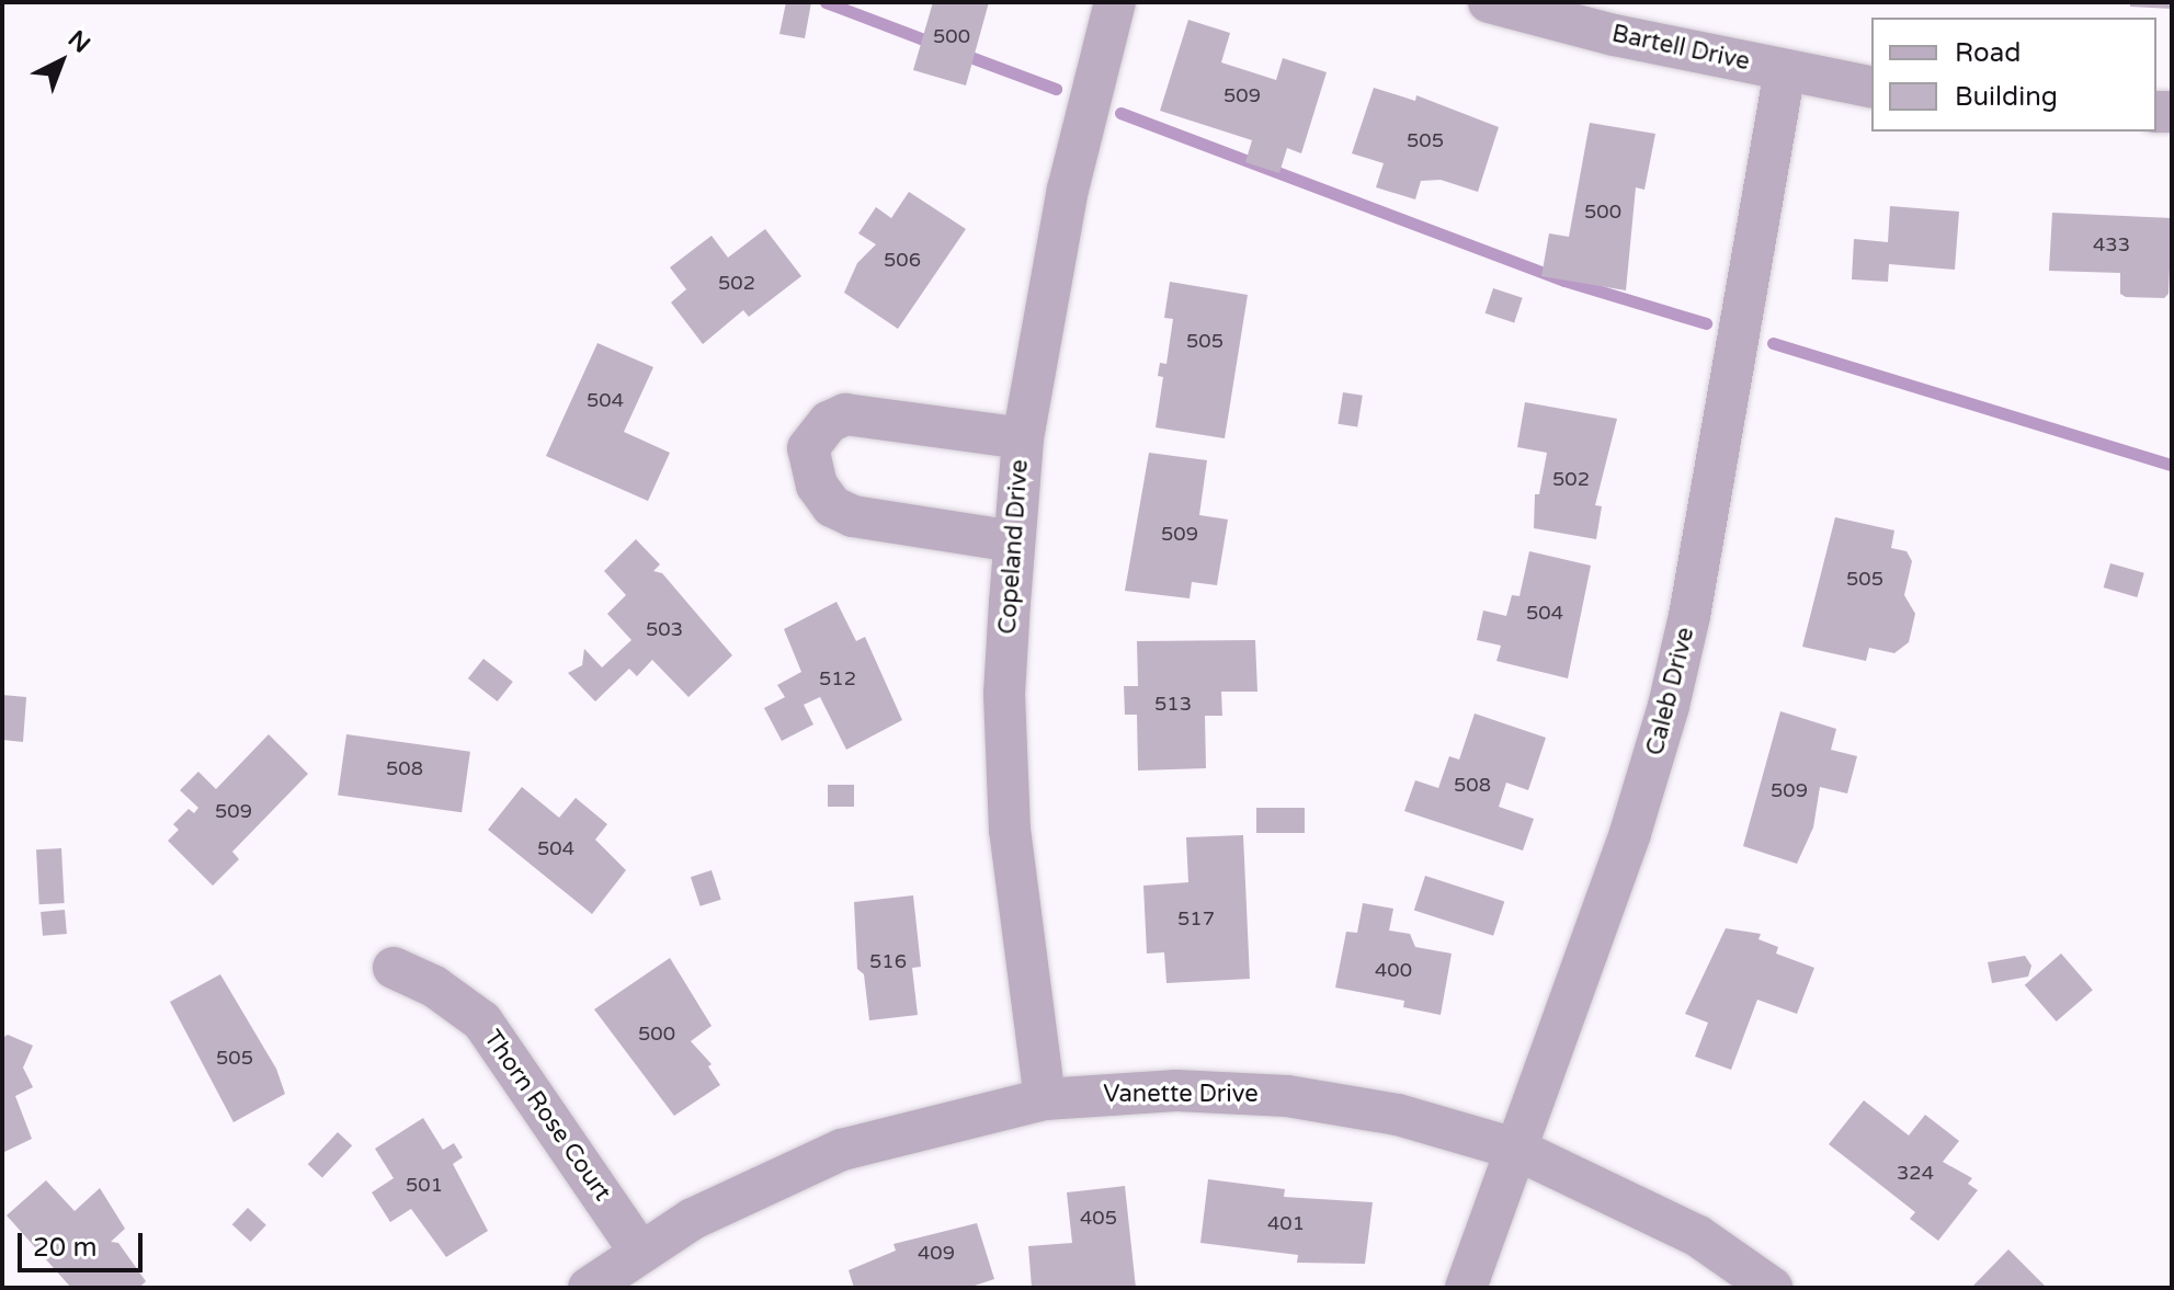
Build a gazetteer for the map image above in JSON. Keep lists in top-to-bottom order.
{
  "streets": {
    "street": [
      "Bartell Drive",
      "Copeland Drive",
      "Caleb Drive",
      "Vanette Drive",
      "Thorn Rose Court"
    ]
  },
  "crossings": [
    ["Bartell Drive", "Caleb Drive"],
    ["Copeland Drive", "Vanette Drive"],
    ["Caleb Drive", "Vanette Drive"],
    ["Vanette Drive", "Thorn Rose Court"]
  ],
  "house_numbers": [
    "500",
    "509",
    "505",
    "500",
    "433",
    "506",
    "502",
    "505",
    "504",
    "502",
    "509",
    "505",
    "504",
    "503",
    "512",
    "513",
    "508",
    "508",
    "509",
    "509",
    "504",
    "517",
    "516",
    "400",
    "500",
    "505",
    "324",
    "501",
    "405",
    "401",
    "409"
  ],
  "legend": ["Road", "Building"],
  "scale_bar": "20 m",
  "north": "top right"
}
